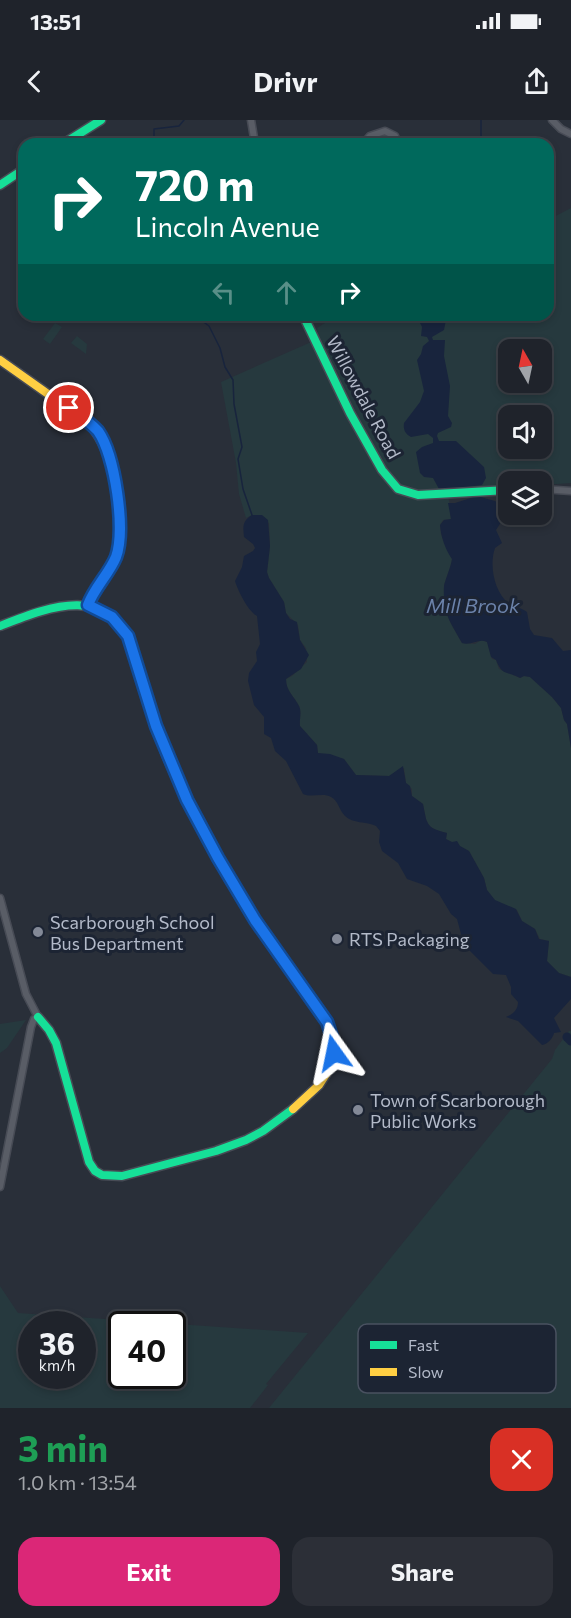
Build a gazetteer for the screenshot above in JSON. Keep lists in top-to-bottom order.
{
  "streets": {
    "street": ["Willowdale Road"]
  },
  "water": ["Mill Brook"],
  "places": ["Scarborough School Bus Department", "RTS Packaging", "Town of Scarborough Public Works"],
  "legend": ["Fast", "Slow"],
  "north": "top",
  "page": {
    "status": "13:51",
    "header": "Drivr",
    "turn": ["720 m", "Lincoln Avenue"],
    "speed": "36 km/h",
    "limit": "40",
    "heading": ["3 min", "1.0 km · 13:54"],
    "buttons": ["Exit", "Share"]
  }
}
